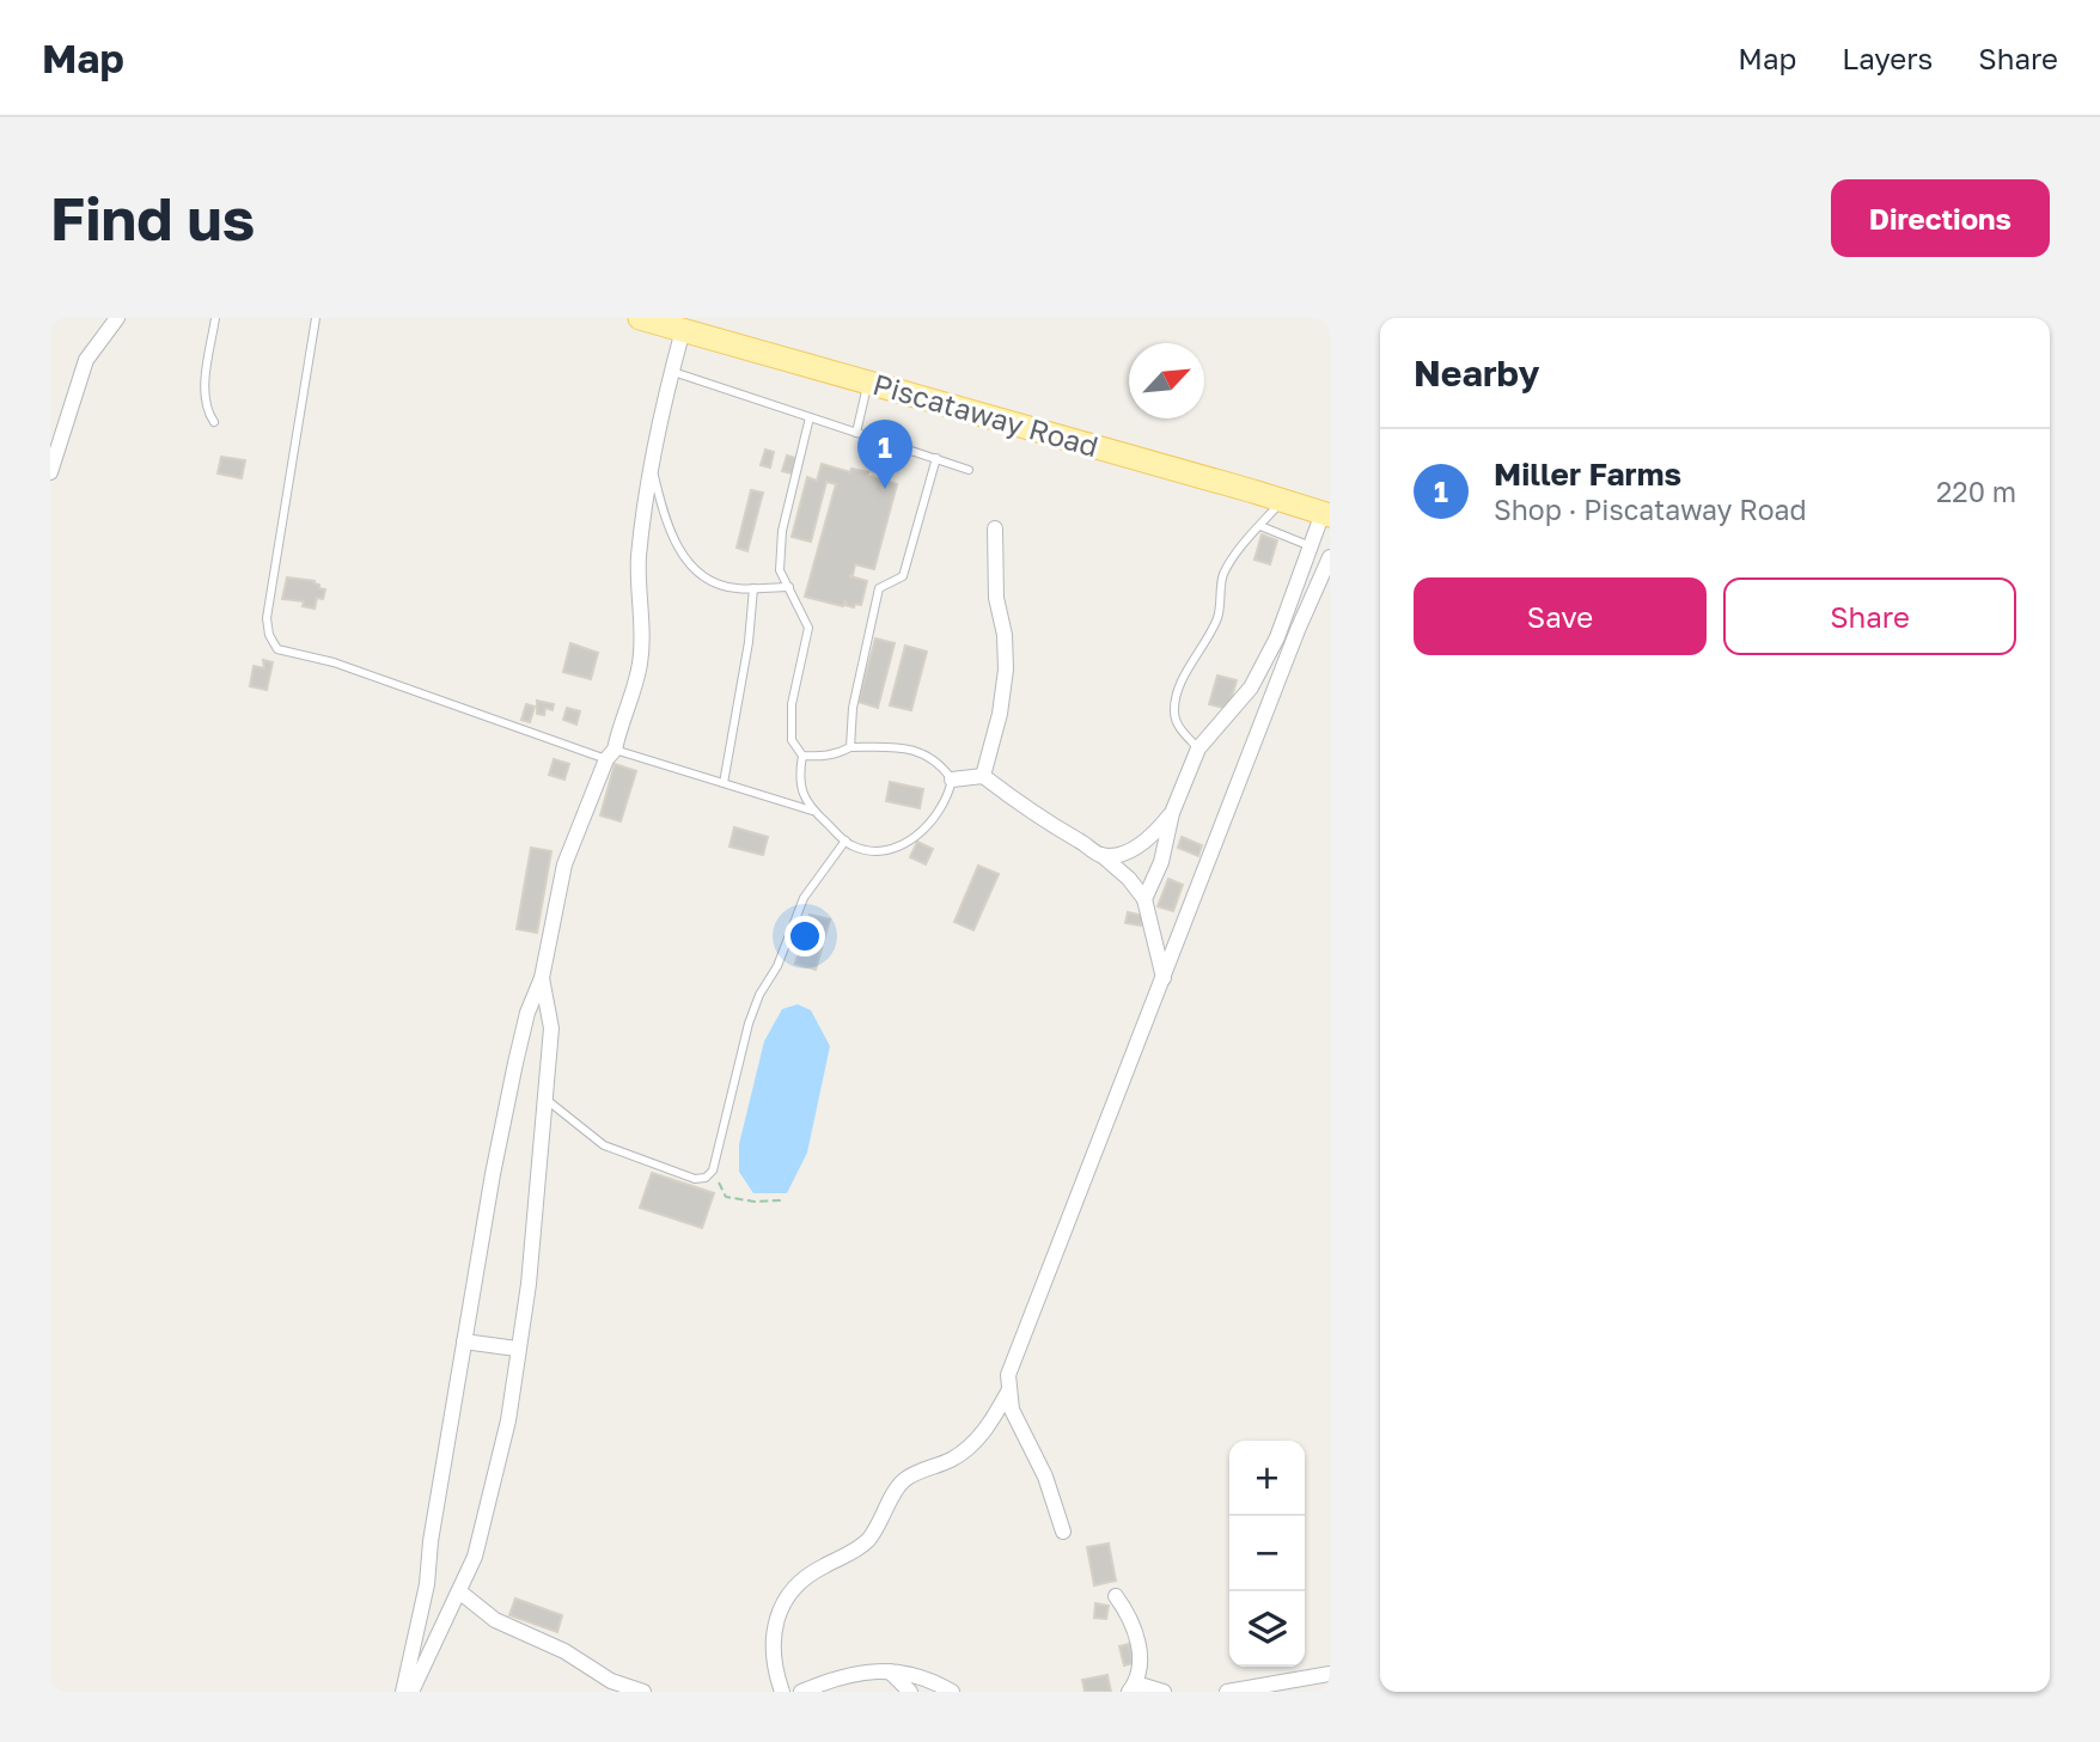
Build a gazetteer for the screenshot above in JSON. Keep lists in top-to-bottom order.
{
  "streets": {
    "main road": ["Piscataway Road"]
  },
  "north": "top right",
  "page": {
    "header": "Map",
    "nav": ["Map", "Layers", "Share"],
    "buttons": [
      "Directions",
      ["Save", "Share"]
    ],
    "title": "Find us",
    "heading": "Nearby",
    "pins": "1",
    "list": [
      {
        "mark": "1",
        "name": "Miller Farms",
        "note": "Shop · Piscataway Road",
        "value": "220 m"
      }
    ],
    "map_buttons": ["+", "−"]
  }
}
